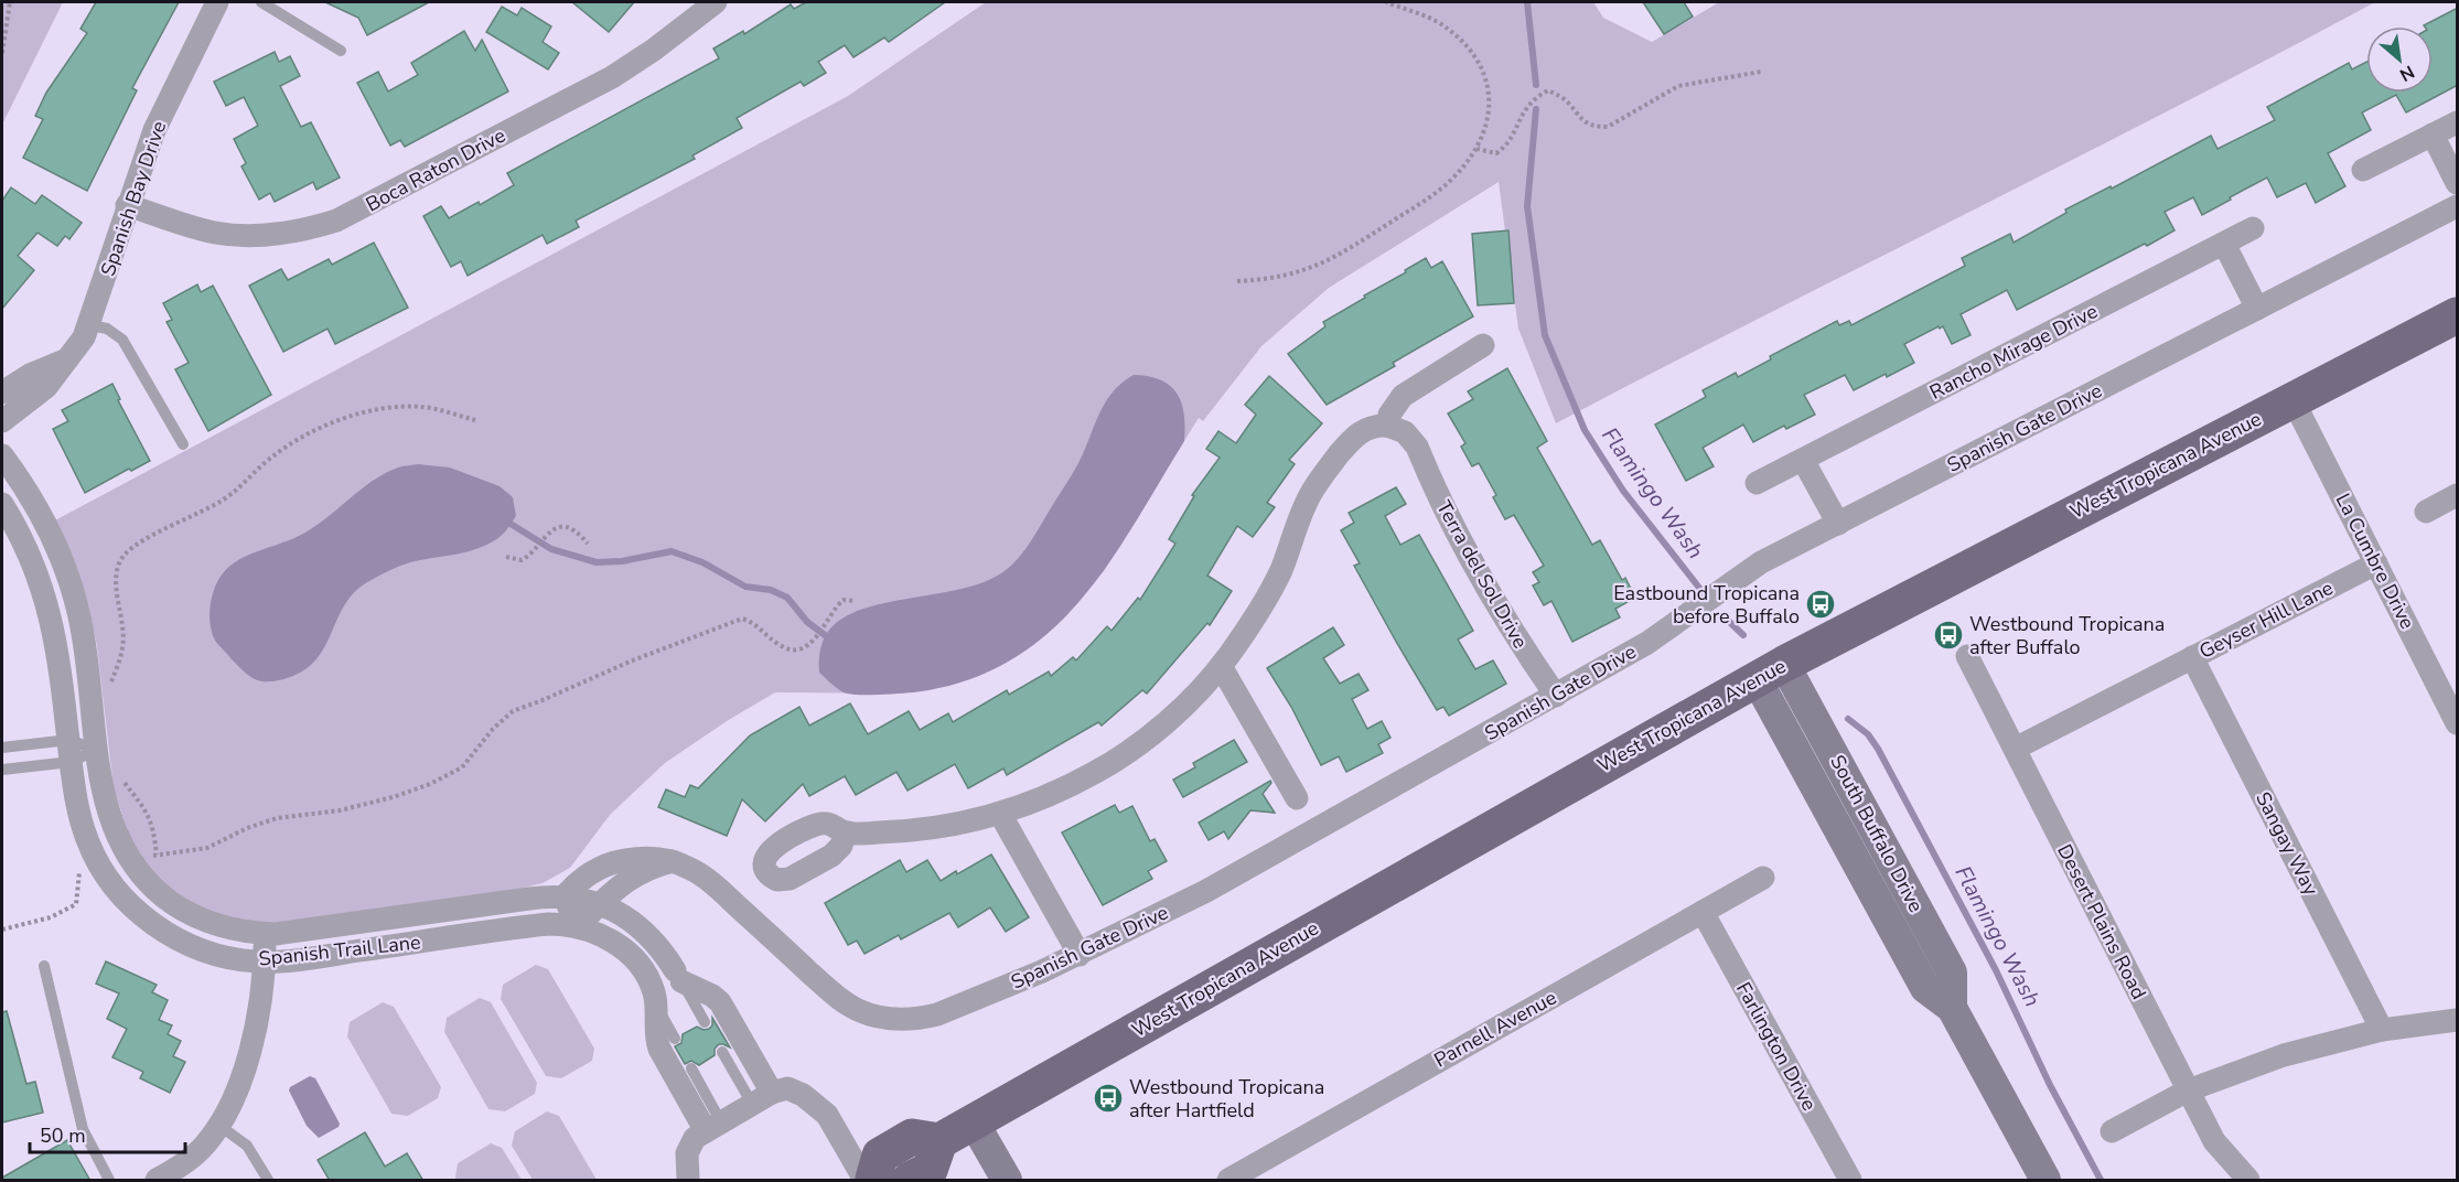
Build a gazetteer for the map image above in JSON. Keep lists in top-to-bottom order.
{
  "streets": {
    "main road": ["West Tropicana Avenue", "South Buffalo Drive"],
    "street": [
      "Boca Raton Drive",
      "Spanish Bay Drive",
      "Rancho Mirage Drive",
      "Spanish Gate Drive",
      "La Cumbre Drive",
      "Terra del Sol Drive",
      "Geyser Hill Lane",
      "Sangay Way",
      "Desert Plains Road",
      "Spanish Trail Lane",
      "Parnell Avenue",
      "Farlington Drive"
    ]
  },
  "crossings": [
    ["Boca Raton Drive", "Spanish Bay Drive"],
    ["Spanish Gate Drive", "Terra del Sol Drive"],
    ["Spanish Gate Drive", "Spanish Trail Lane"],
    ["West Tropicana Avenue", "La Cumbre Drive"],
    ["West Tropicana Avenue", "South Buffalo Drive"],
    ["La Cumbre Drive", "Geyser Hill Lane"],
    ["Geyser Hill Lane", "Sangay Way"],
    ["Geyser Hill Lane", "Desert Plains Road"],
    ["Parnell Avenue", "Farlington Drive"]
  ],
  "water": ["Flamingo Wash"],
  "places": {
    "bus stop": ["Eastbound Tropicana before Buffalo", "Westbound Tropicana after Buffalo", "Westbound Tropicana after Hartfield"]
  },
  "scale_bar": "50 m",
  "north": "bottom right"
}
